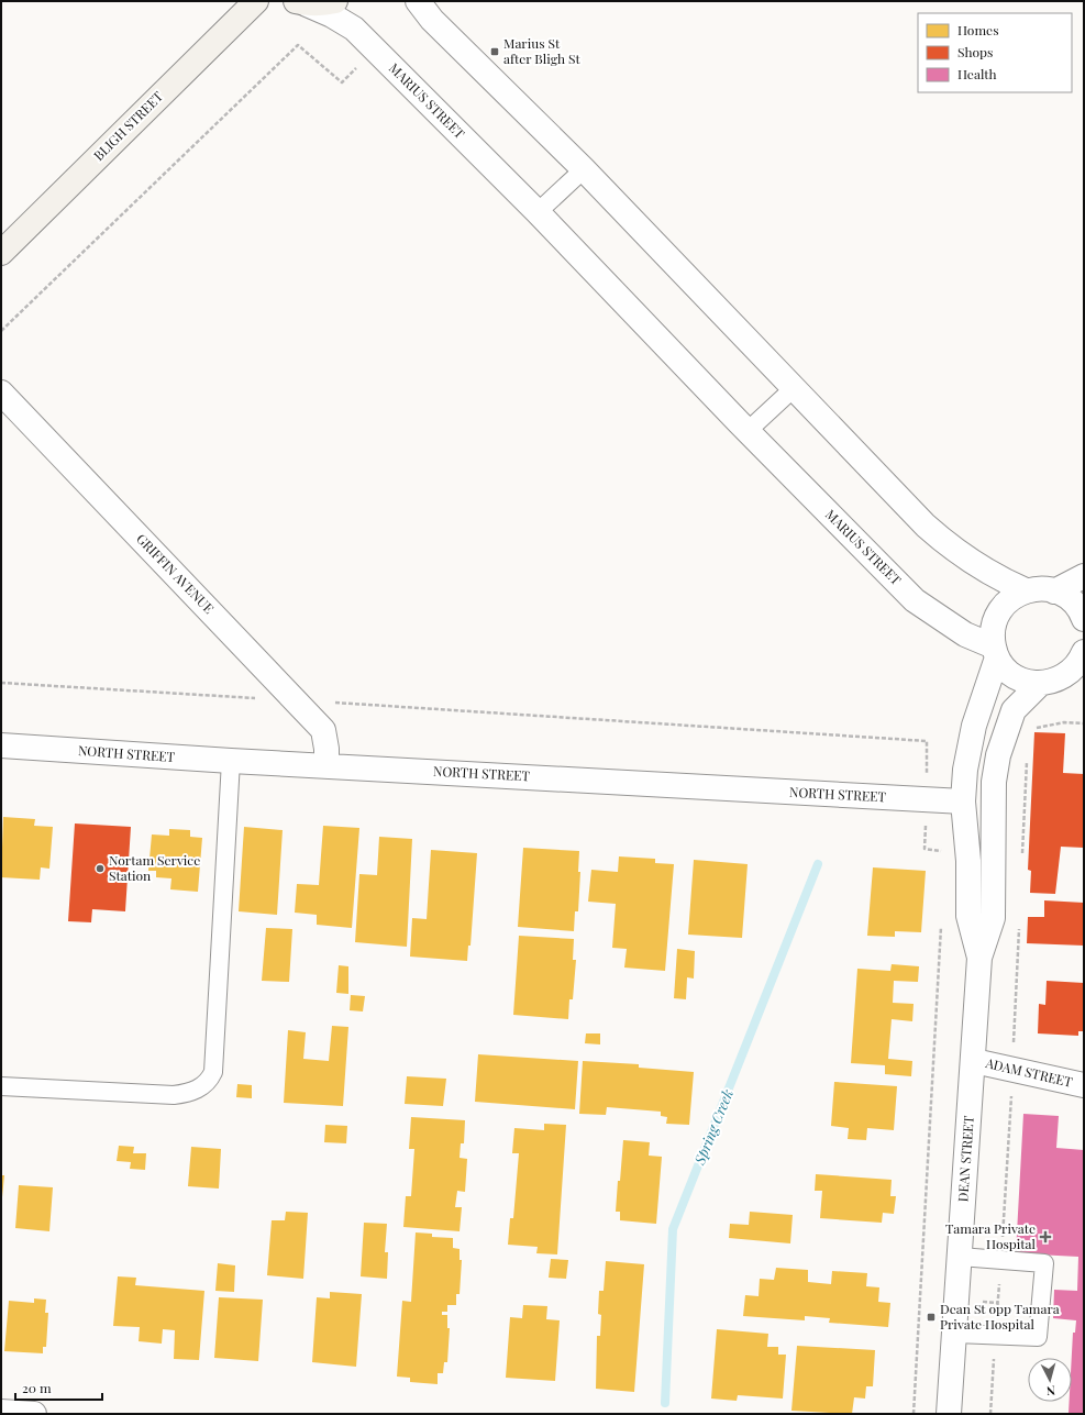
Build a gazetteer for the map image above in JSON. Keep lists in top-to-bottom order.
{
  "streets": {
    "street": [
      "MARIUS STREET",
      "BLIGH STREET",
      "GRIFFIN AVENUE",
      "NORTH STREET",
      "ADAM STREET",
      "DEAN STREET"
    ]
  },
  "crossings": [
    ["MARIUS STREET", "DEAN STREET"],
    ["GRIFFIN AVENUE", "NORTH STREET"],
    ["NORTH STREET", "DEAN STREET"],
    ["ADAM STREET", "DEAN STREET"]
  ],
  "water": ["Spring Creek"],
  "places": {
    "transit": ["Marius St after Bligh St", "Dean St opp Tamara Private Hospital"],
    "other": ["Nortam Service Station"],
    "health": ["Tamara Private Hospital"]
  },
  "legend": ["Homes", "Shops", "Health"],
  "scale_bar": "20 m",
  "north": "bottom"
}
